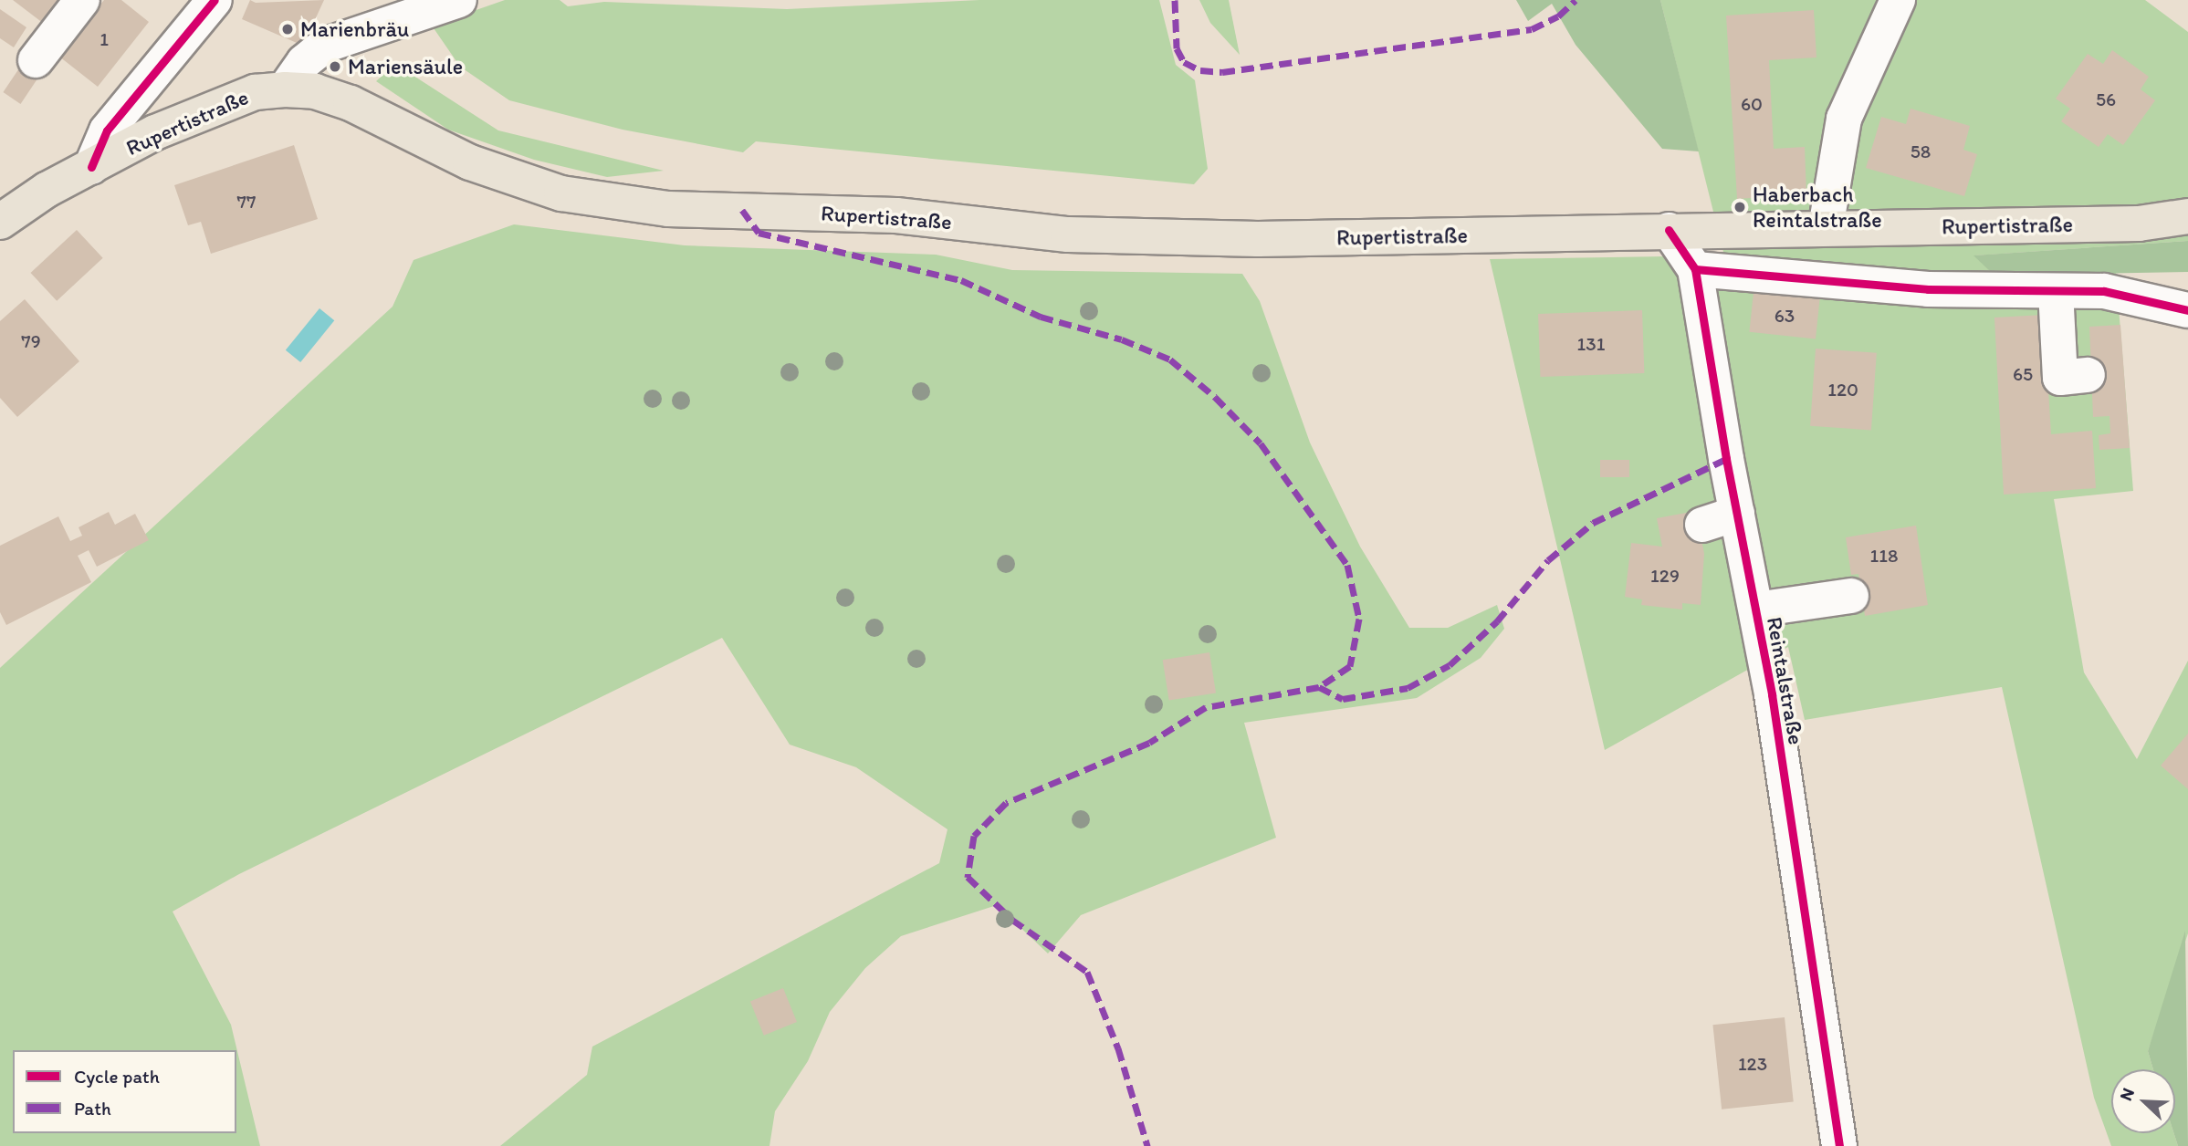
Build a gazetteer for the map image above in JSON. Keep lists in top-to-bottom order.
{
  "streets": {
    "main road": ["Rupertistraße"],
    "street": ["Reintalstraße"]
  },
  "crossings": [
    ["Rupertistraße", "Reintalstraße"]
  ],
  "places": ["Marienbräu", "Mariensäule", "Haberbach Reintalstraße"],
  "house_numbers": [
    "1",
    "56",
    "60",
    "58",
    "77",
    "63",
    "79",
    "131",
    "65",
    "120",
    "118",
    "129",
    "123"
  ],
  "legend": ["Cycle path", "Path"],
  "north": "top left"
}
